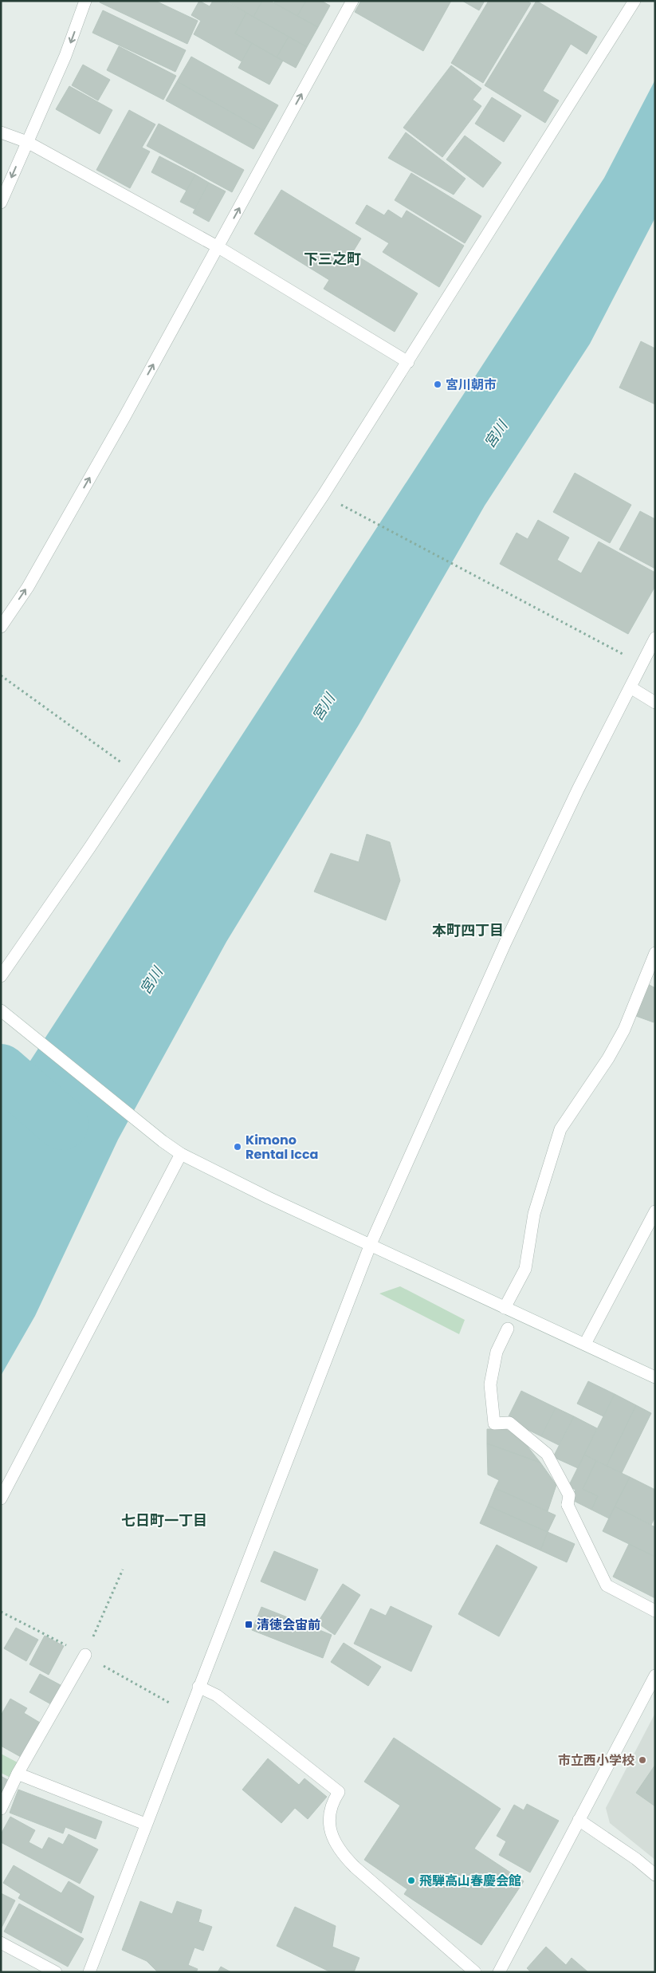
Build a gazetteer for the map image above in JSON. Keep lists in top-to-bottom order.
{
  "districts": ["下三之町", "本町四丁目", "七日町一丁目"],
  "water": ["宮川"],
  "places": {
    "other": [
      "宮川朝市",
      "Kimono Rental Icca",
      "市立西小学校",
      "飛騨高山春慶会館"
    ],
    "transit": ["清徳会宙前"]
  }
}
